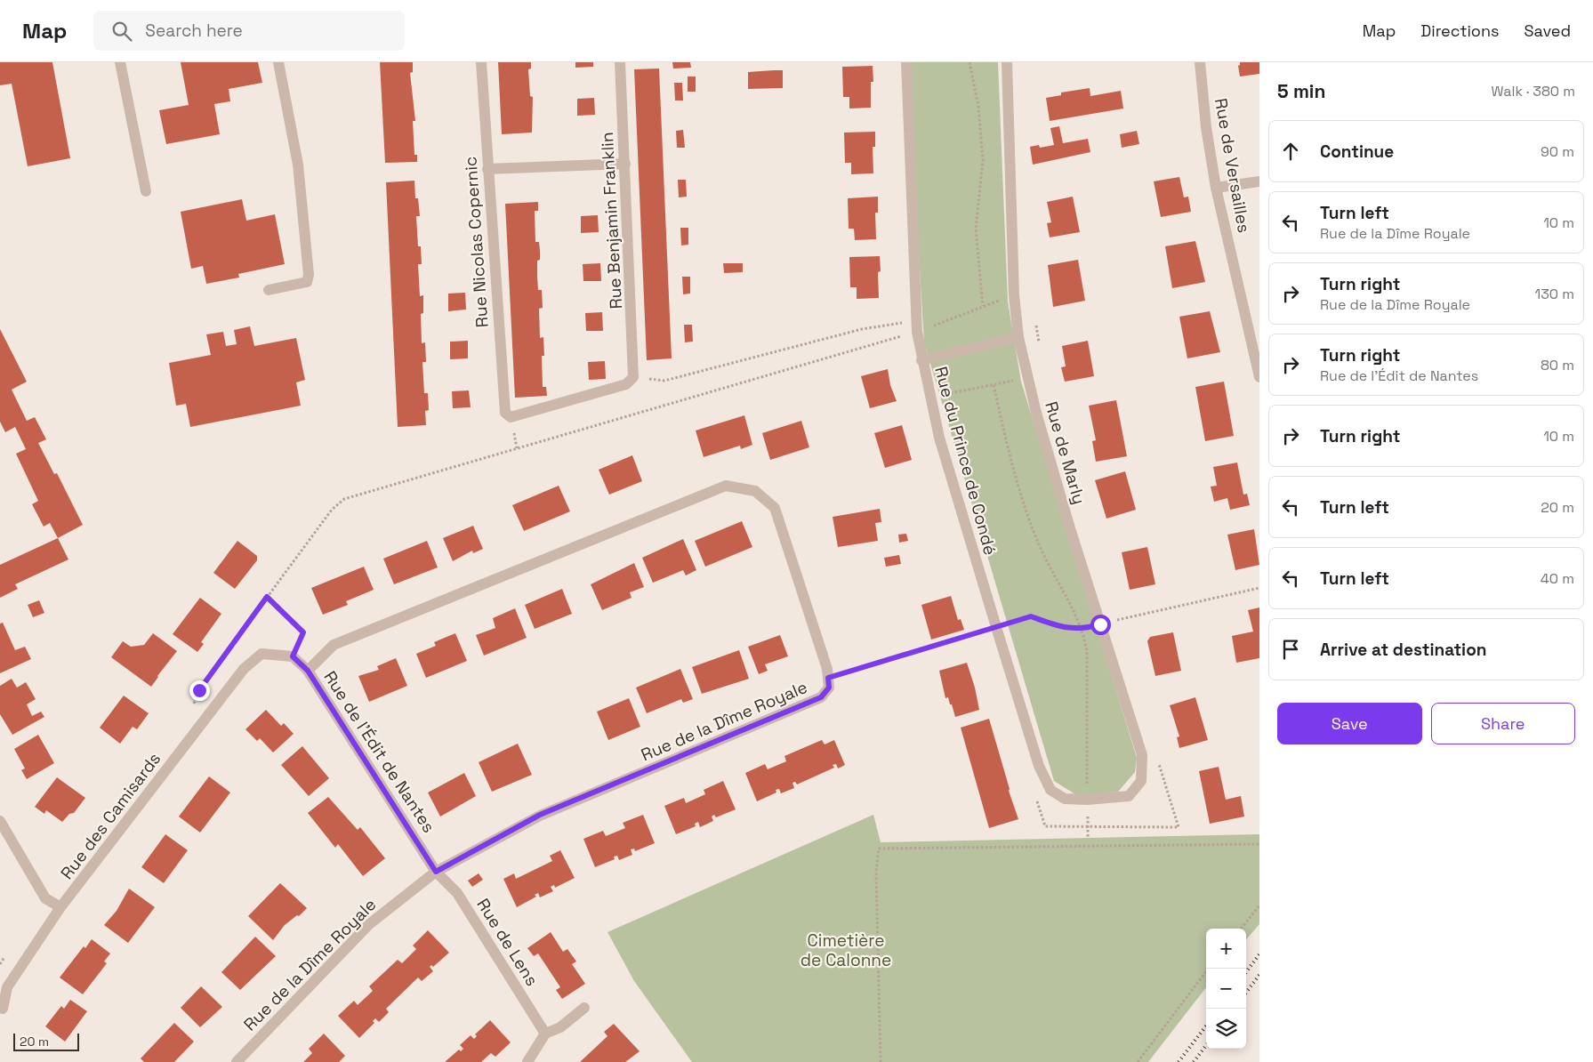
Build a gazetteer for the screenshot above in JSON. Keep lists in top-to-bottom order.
{
  "streets": {
    "street": [
      "Rue de Versailles",
      "Rue Benjamin Franklin",
      "Rue Nicolas Copernic",
      "Rue de Marly",
      "Rue du Prince de Condé",
      "Rue de la Dîme Royale",
      "Rue de l'Édit de Nantes",
      "Rue des Camisards",
      "Rue de Lens"
    ]
  },
  "crossings": [
    ["Rue Benjamin Franklin", "Rue Nicolas Copernic"],
    ["Rue de Marly", "Rue du Prince de Condé"],
    ["Rue de la Dîme Royale", "Rue de l'Édit de Nantes"],
    ["Rue de la Dîme Royale", "Rue de Lens"],
    ["Rue de l'Édit de Nantes", "Rue des Camisards"],
    ["Rue de l'Édit de Nantes", "Rue de Lens"]
  ],
  "parks": ["Cimetière de Calonne"],
  "scale_bar": "20 m",
  "page": {
    "header": "Map",
    "search": "Search here",
    "nav": ["Map", "Directions", "Saved"],
    "heading": ["5 min", "Walk · 380 m"],
    "list": [
      ["Continue", "90 m"],
      ["Turn left", "Rue de la Dîme Royale", "10 m"],
      ["Turn right", "Rue de la Dîme Royale", "130 m"],
      ["Turn right", "Rue de l'Édit de Nantes", "80 m"],
      ["Turn right", "10 m"],
      ["Turn left", "20 m"],
      ["Turn left", "40 m"],
      "Arrive at destination"
    ],
    "buttons": ["Save", "Share"],
    "map_buttons": ["+", "−"],
    "scale": "20 m"
  }
}
